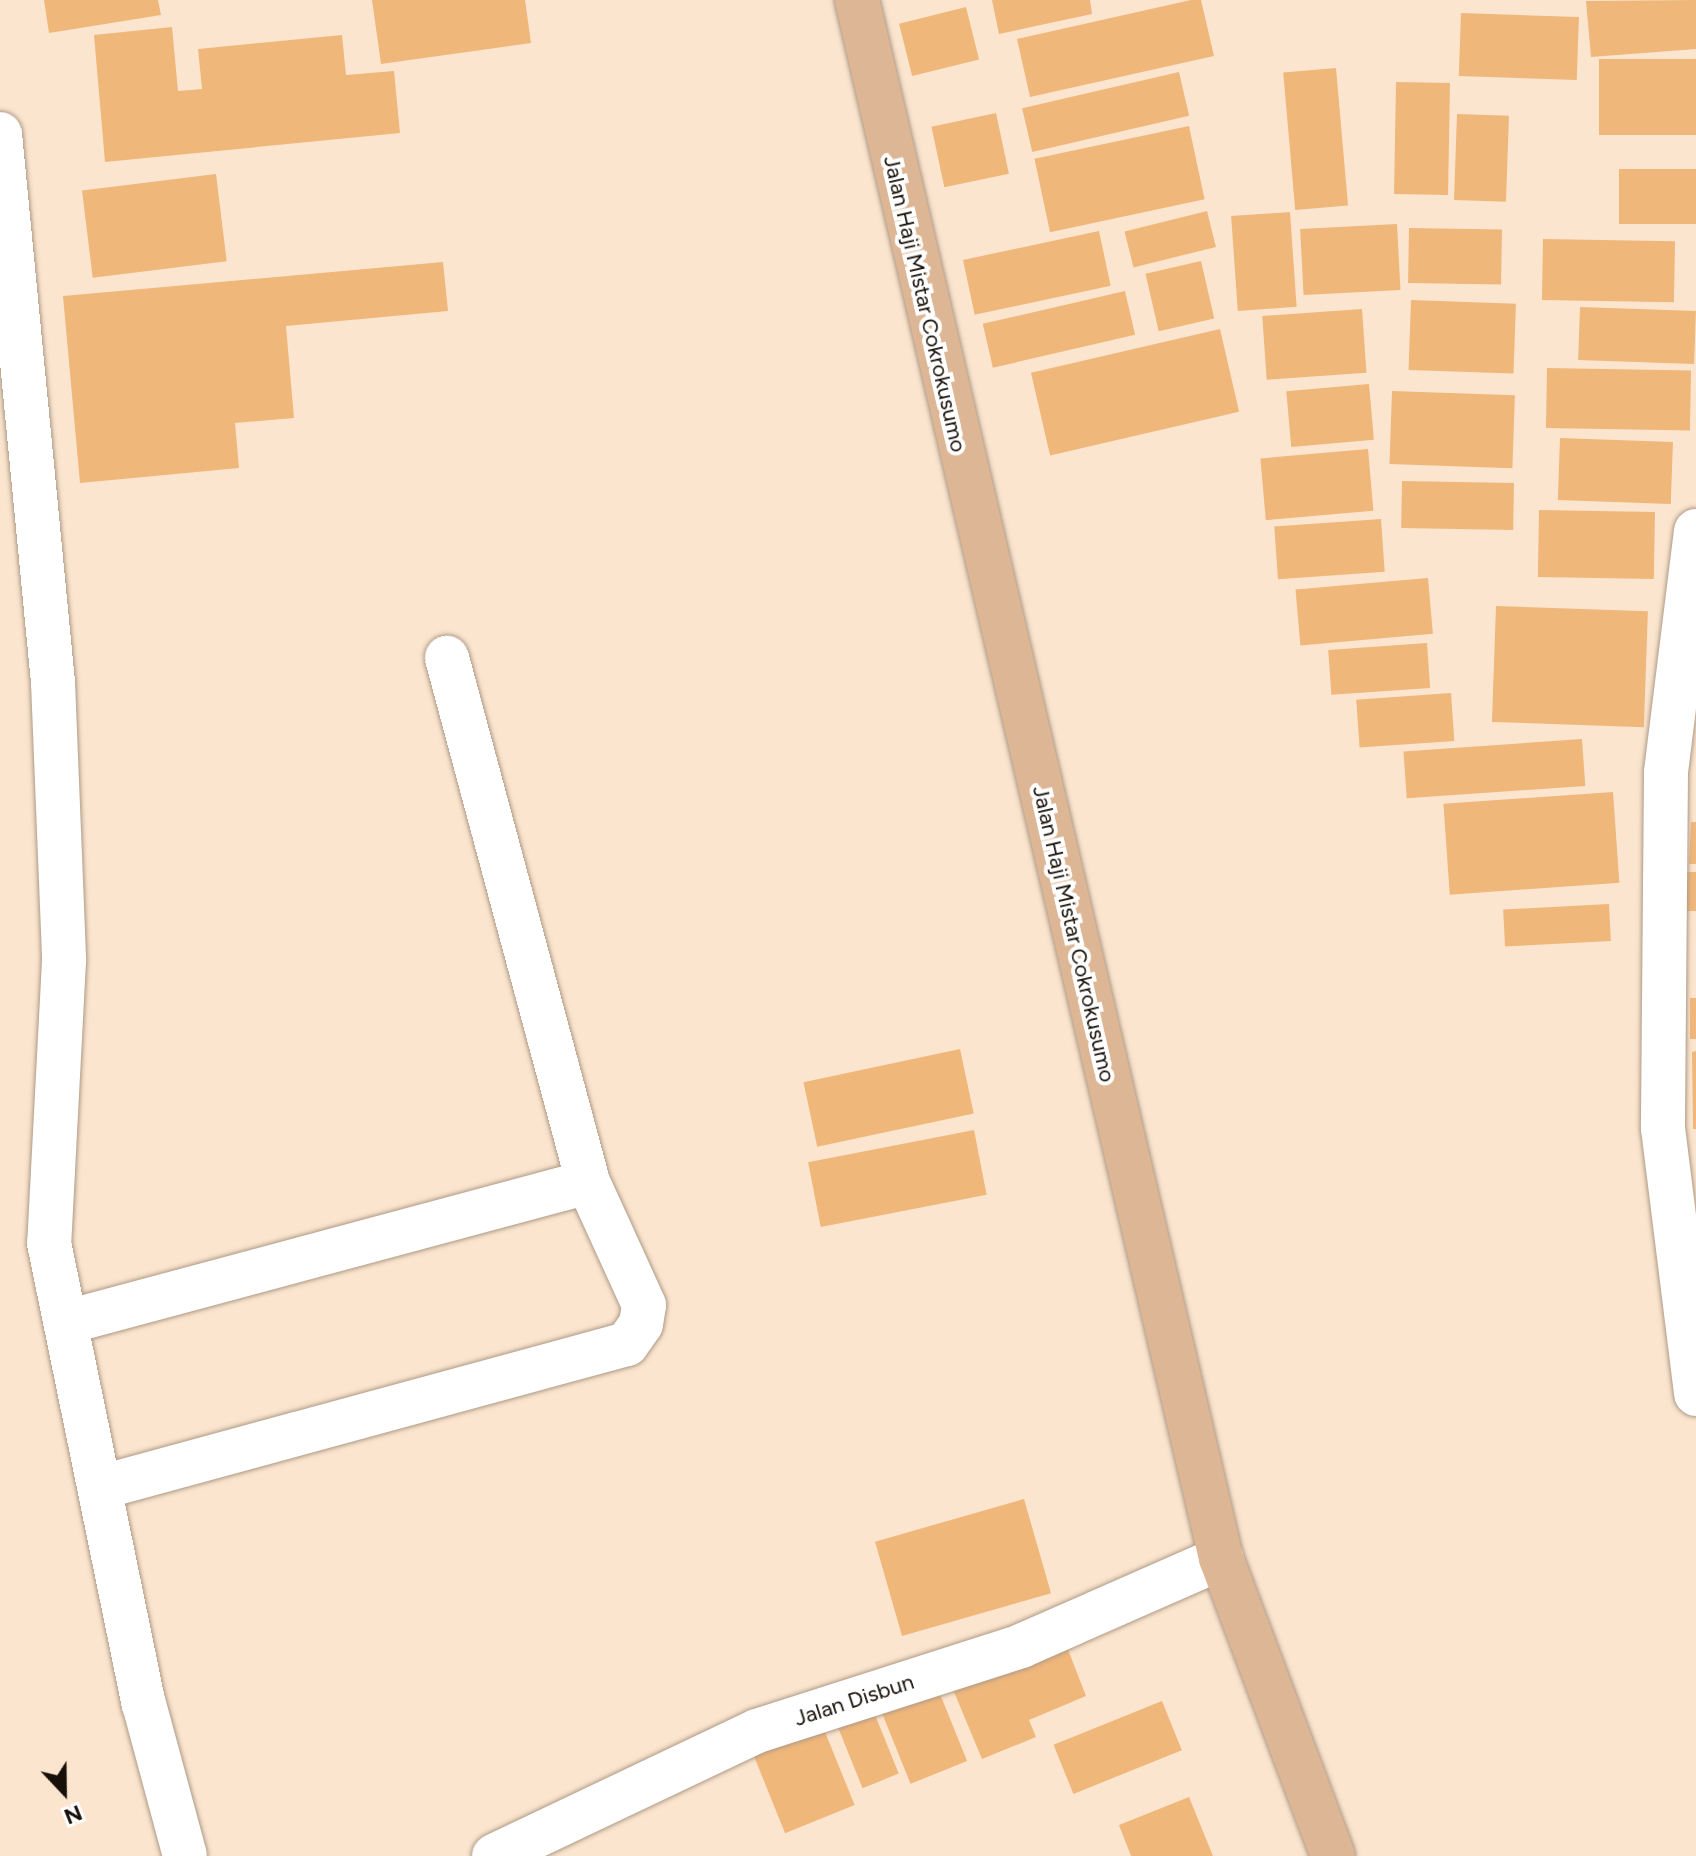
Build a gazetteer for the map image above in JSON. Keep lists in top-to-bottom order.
{
  "streets": {
    "main road": ["Jalan Haji Mistar Cokrokusumo"],
    "street": ["Jalan Disbun"]
  },
  "crossings": [
    ["Jalan Haji Mistar Cokrokusumo", "Jalan Disbun"]
  ],
  "north": "bottom"
}
